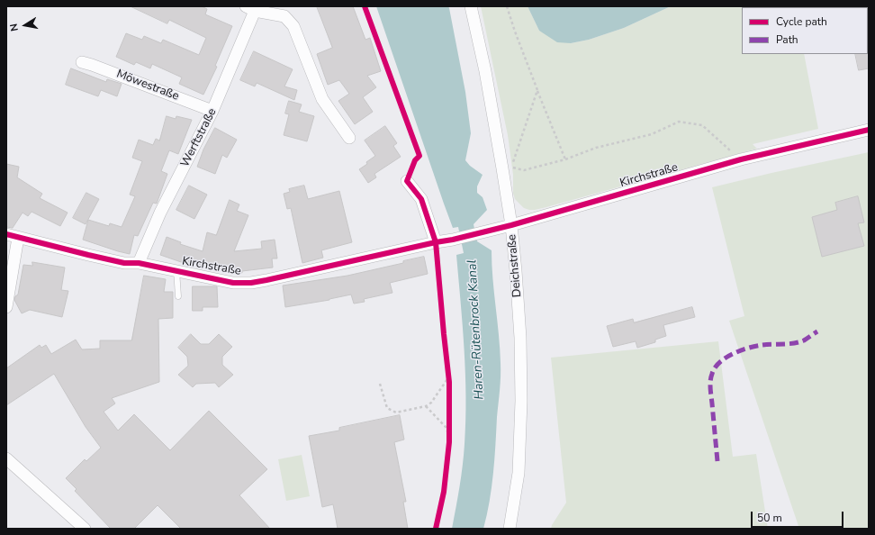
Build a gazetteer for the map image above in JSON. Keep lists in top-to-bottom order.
{
  "streets": {
    "street": [
      "Möwestraße",
      "Werftstraße",
      "Kirchstraße",
      "Deichstraße"
    ]
  },
  "crossings": [
    ["Möwestraße", "Werftstraße"],
    ["Werftstraße", "Kirchstraße"],
    ["Kirchstraße", "Deichstraße"]
  ],
  "water": ["Haren-Rütenbrock Kanal"],
  "legend": ["Cycle path", "Path"],
  "scale_bar": "50 m",
  "north": "left"
}
